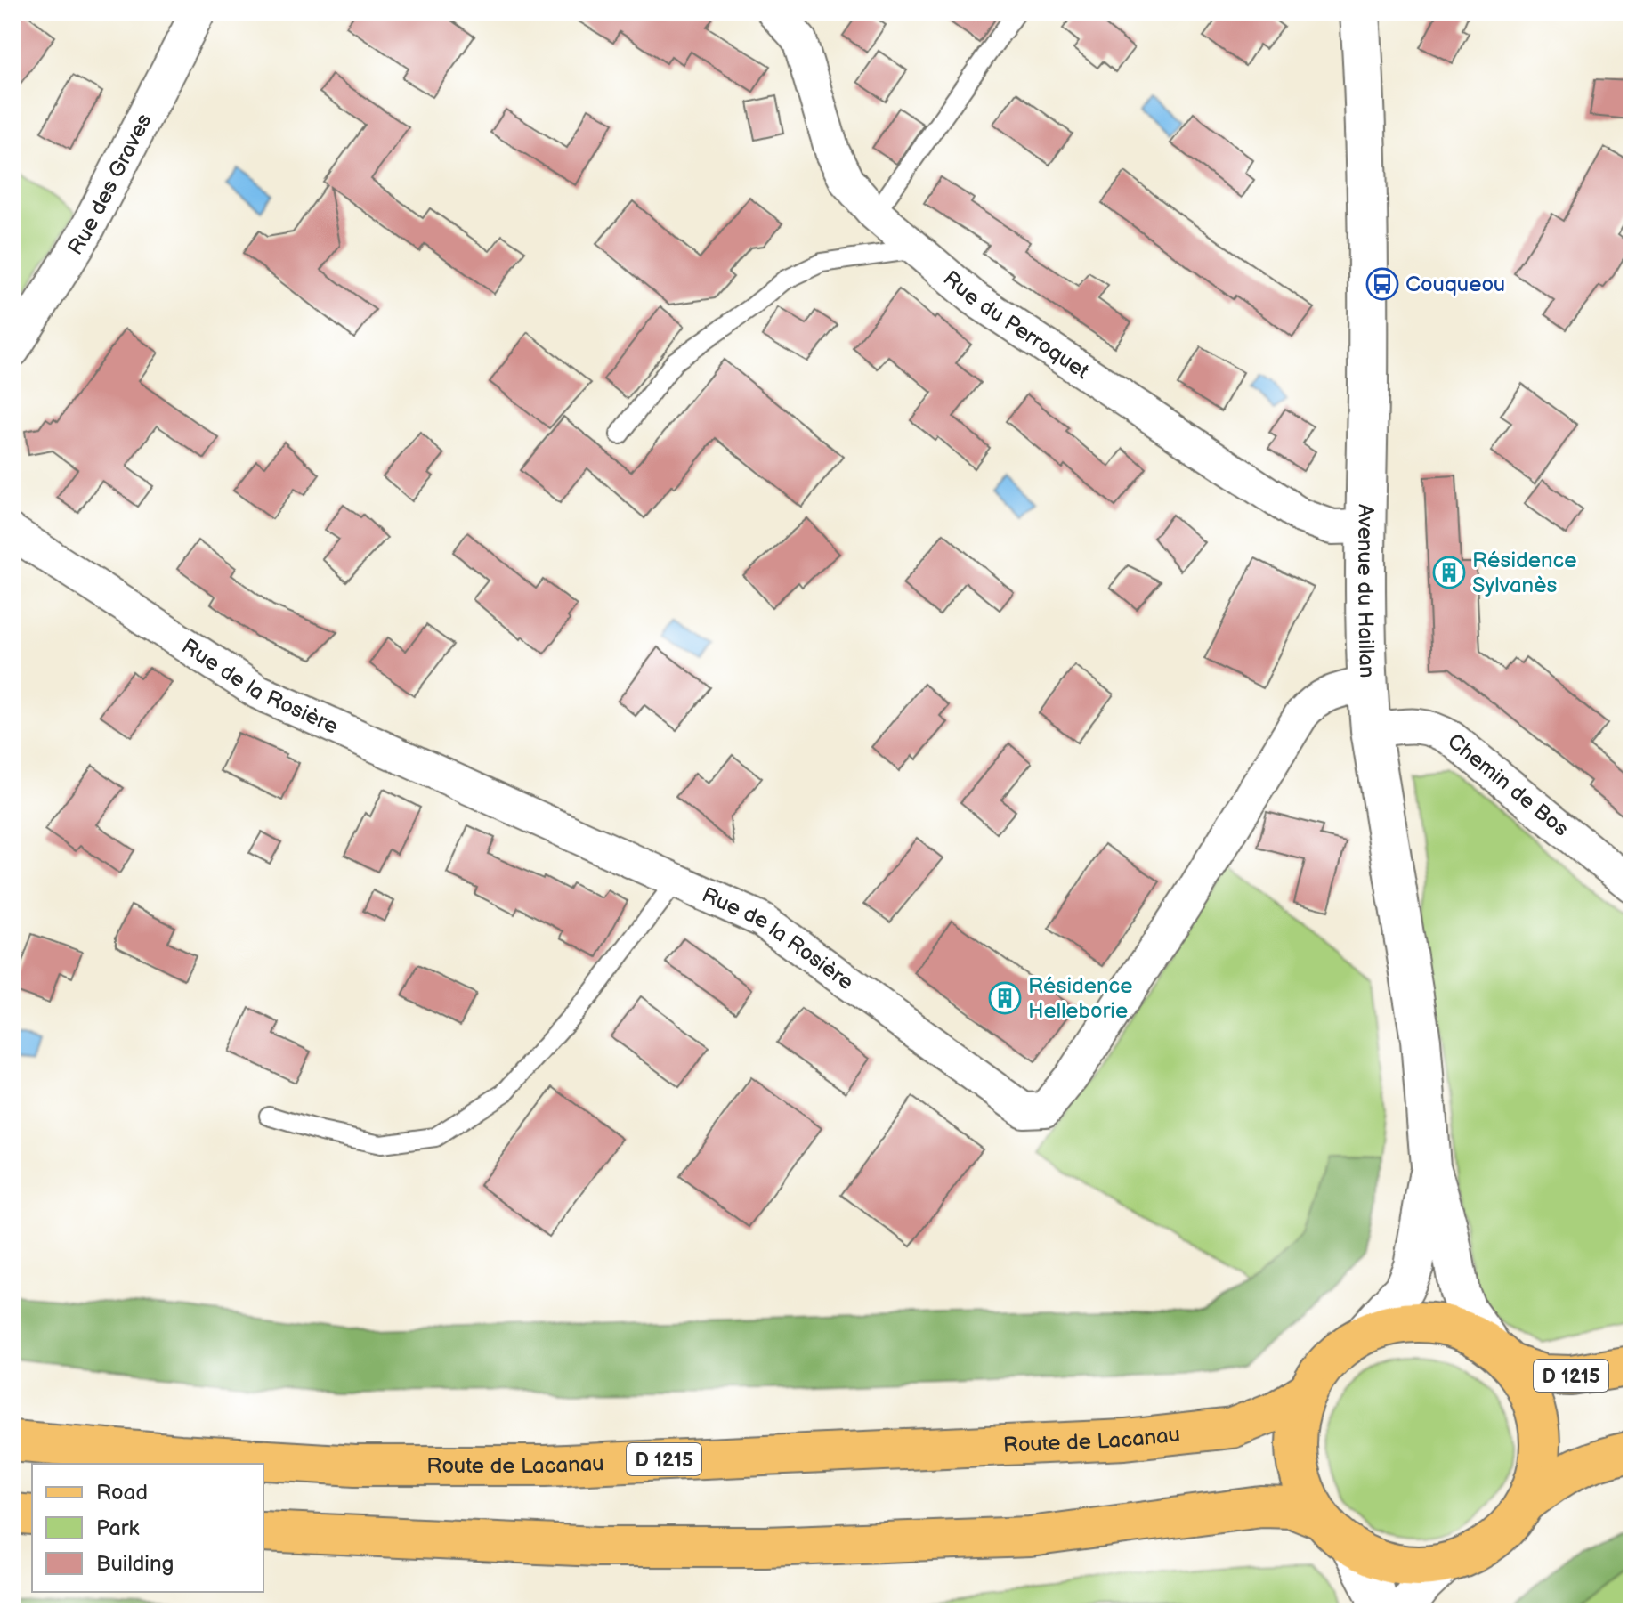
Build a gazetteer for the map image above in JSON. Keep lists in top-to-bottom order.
{
  "streets": {
    "main road": ["D 1215", "Route de Lacanau"],
    "street": [
      "Rue des Graves",
      "Rue du Perroquet",
      "Avenue du Haillan",
      "Rue de la Rosière",
      "Chemin de Bos"
    ]
  },
  "crossings": [
    ["Rue du Perroquet", "Avenue du Haillan"],
    ["Avenue du Haillan", "Rue de la Rosière"],
    ["Avenue du Haillan", "Chemin de Bos"],
    ["Avenue du Haillan", "D 1215"],
    ["Avenue du Haillan", "Route de Lacanau"],
    ["D 1215", "Route de Lacanau"]
  ],
  "places": {
    "bus stop": ["Couqueou"],
    "building": ["Résidence Sylvanès", "Résidence Helleborie"]
  },
  "legend": ["Road", "Park", "Building"]
}
